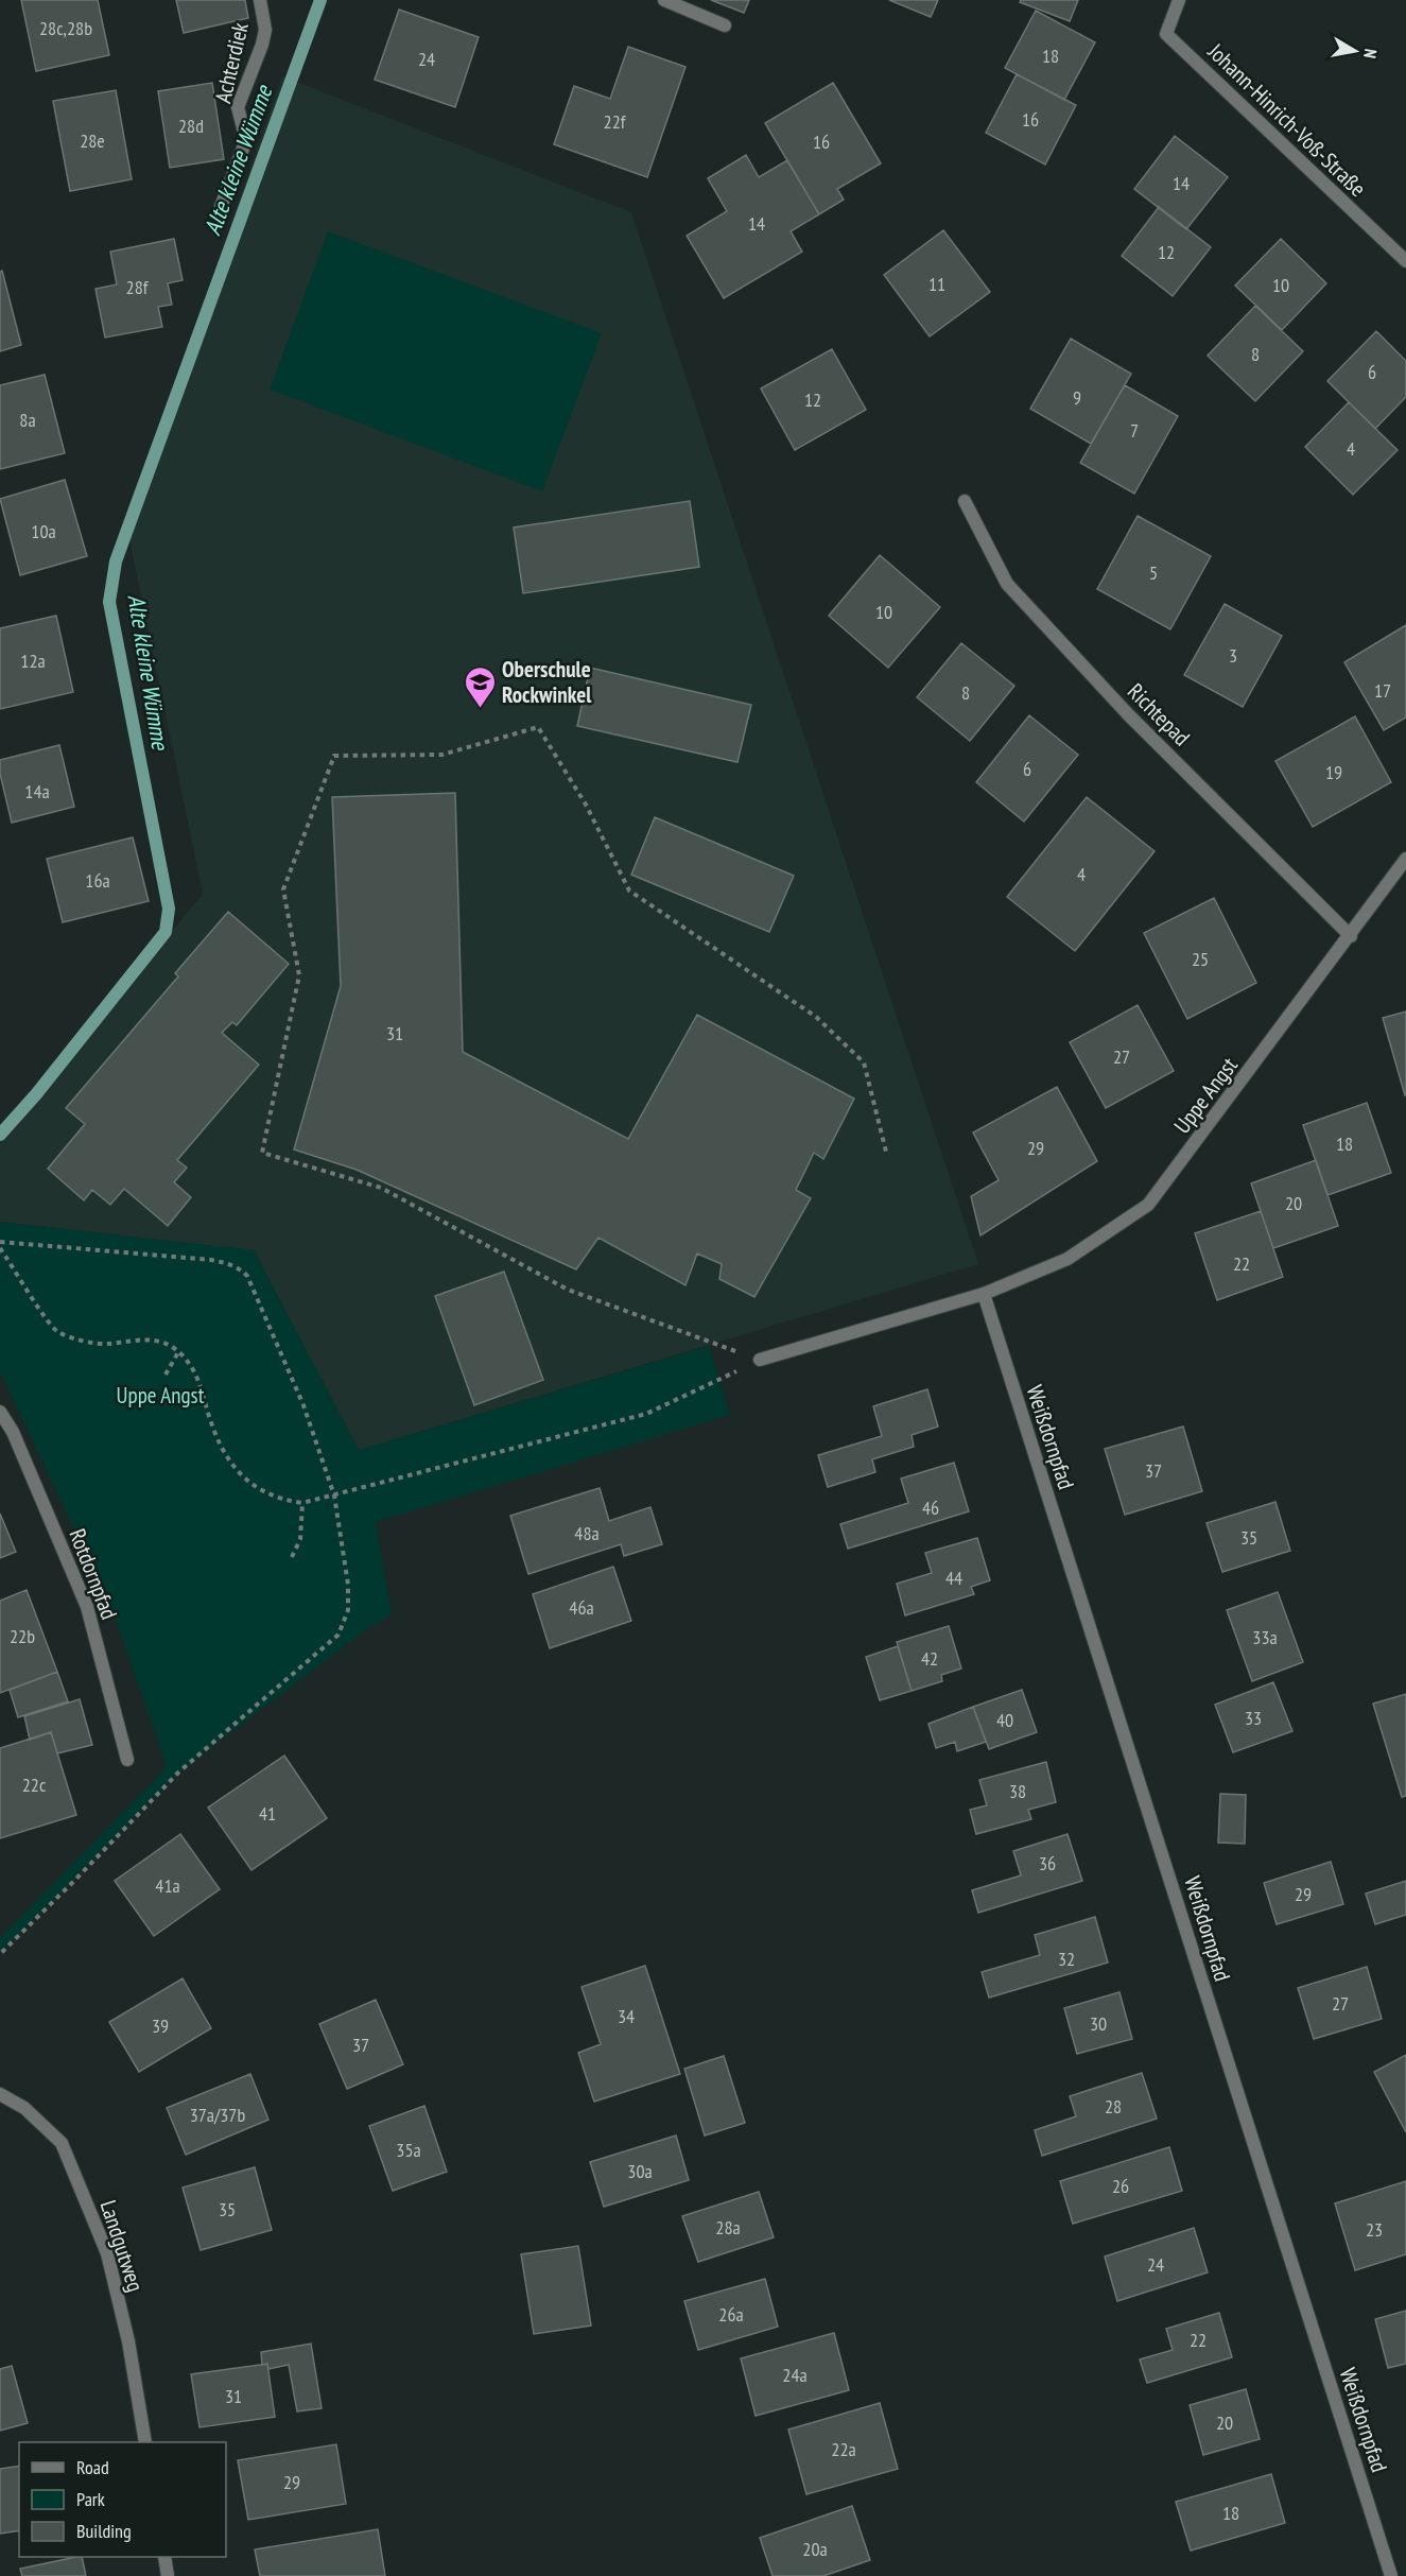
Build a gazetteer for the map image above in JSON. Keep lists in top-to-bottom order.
{
  "streets": {
    "street": [
      "Achterdiek",
      "Johann-Hinrich-Voß-Straße",
      "Richtepad",
      "Uppe Angst",
      "Weißdornpfad",
      "Rotdornpfad",
      "Landgutweg"
    ]
  },
  "crossings": [
    ["Richtepad", "Uppe Angst"],
    ["Uppe Angst", "Weißdornpfad"]
  ],
  "water": ["Alte kleine Wümme"],
  "parks": ["Uppe Angst"],
  "places": {
    "school or university": ["Oberschule Rockwinkel"]
  },
  "house_numbers": [
    "28c,28b",
    "18",
    "24",
    "16",
    "22f",
    "28d",
    "28e",
    "16",
    "14",
    "14",
    "12",
    "11",
    "10",
    "28f",
    "8",
    "6",
    "9",
    "12",
    "8a",
    "7",
    "4",
    "10a",
    "5",
    "10",
    "3",
    "12a",
    "17",
    "8",
    "6",
    "19",
    "14a",
    "4",
    "16a",
    "25",
    "31",
    "27",
    "18",
    "29",
    "20",
    "22",
    "37",
    "46",
    "48a",
    "35",
    "44",
    "46a",
    "22b",
    "33a",
    "42",
    "33",
    "40",
    "22c",
    "38",
    "41",
    "36",
    "41a",
    "29",
    "32",
    "27",
    "34",
    "30",
    "39",
    "37",
    "28",
    "37a/37b",
    "35a",
    "30a",
    "26",
    "35",
    "28a",
    "23",
    "24",
    "26a",
    "22",
    "24a",
    "31",
    "20",
    "22a",
    "29",
    "18",
    "20a"
  ],
  "legend": ["Road", "Park", "Building"],
  "north": "right"
}
